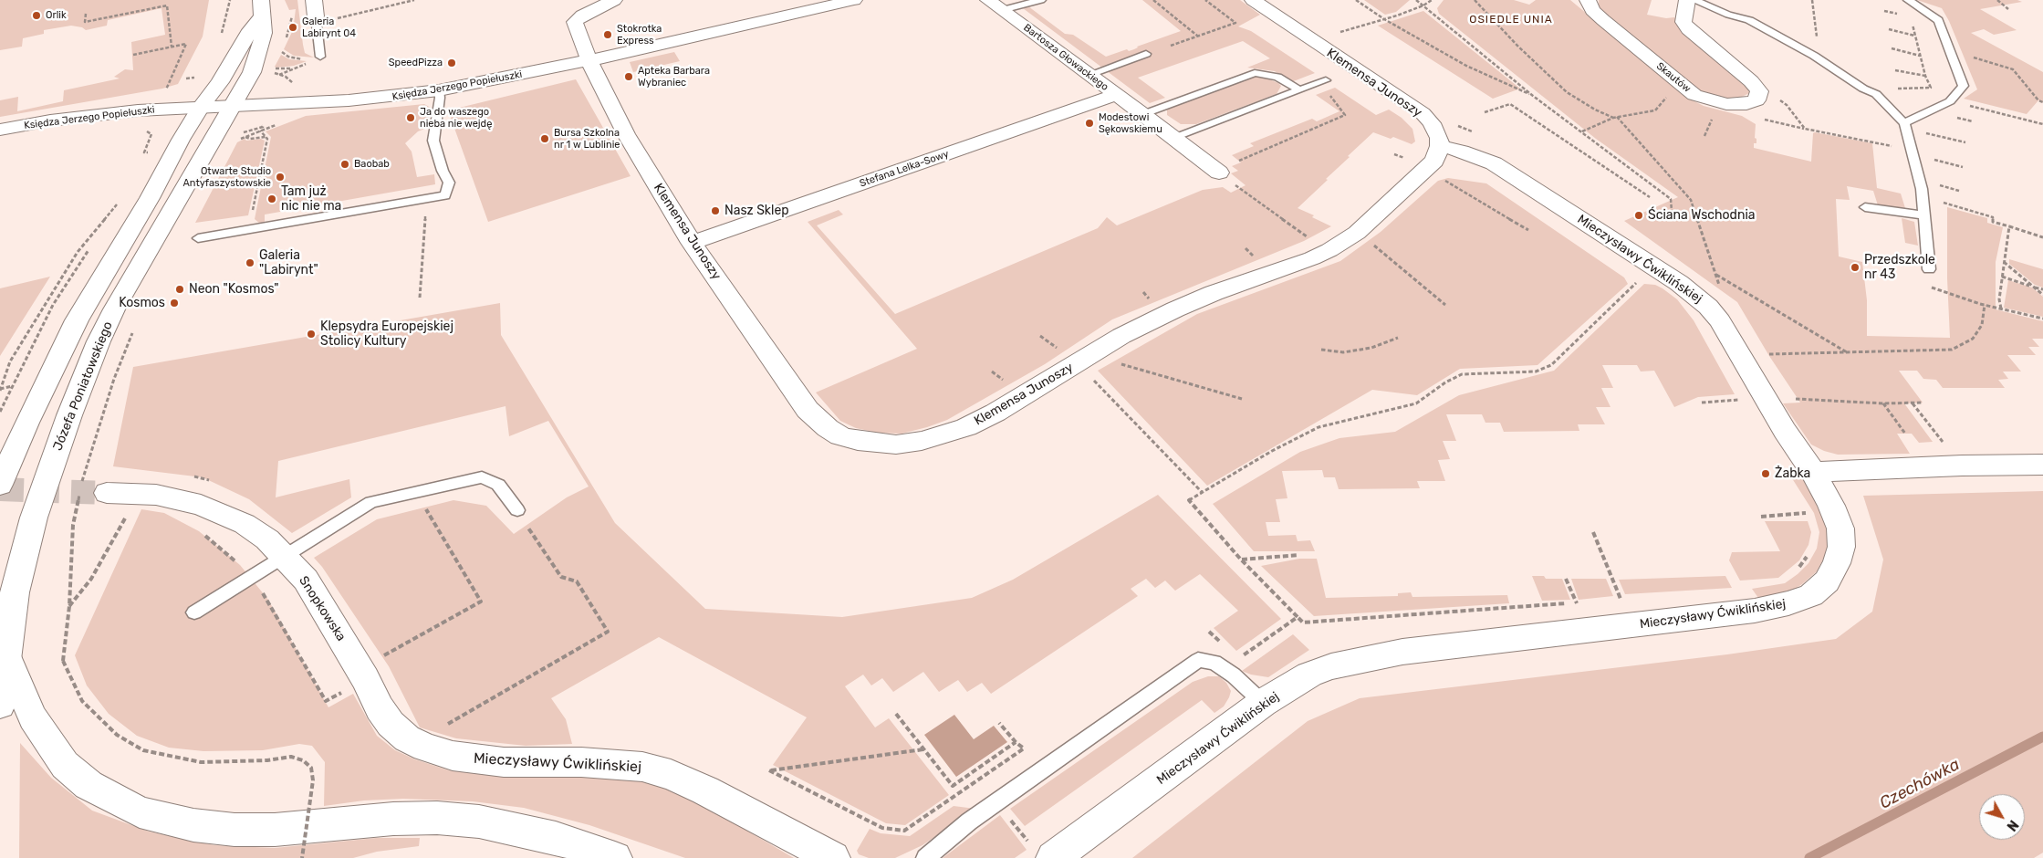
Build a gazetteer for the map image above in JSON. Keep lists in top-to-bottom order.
{
  "streets": {
    "street": [
      "Bartosza Głowackiego",
      "Skautów",
      "Klemensa Junoszy",
      "Księdza Jerzego Popiełuszki",
      "Stefana Lelka-Sowy",
      "Mieczysławy Ćwiklińskiej",
      "Józefa Poniatowskiego",
      "Snopkowska"
    ]
  },
  "crossings": [
    ["Bartosza Głowackiego", "Stefana Lelka-Sowy"],
    ["Klemensa Junoszy", "Księdza Jerzego Popiełuszki"],
    ["Klemensa Junoszy", "Stefana Lelka-Sowy"],
    ["Klemensa Junoszy", "Mieczysławy Ćwiklińskiej"],
    ["Księdza Jerzego Popiełuszki", "Józefa Poniatowskiego"],
    ["Mieczysławy Ćwiklińskiej", "Snopkowska"]
  ],
  "districts": ["OSIEDLE UNIA"],
  "water": ["Czechówka"],
  "places": [
    "Orlik",
    "Galeria Labirynt 04",
    "Stokrotka Express",
    "SpeedPizza",
    "Apteka Barbara Wybraniec",
    "Ja do waszego nieba nie wejdę",
    "Modestowi Sękowskiemu",
    "Bursa Szkolna nr 1 w Lublinie",
    "Baobab",
    "Otwarte Studio Antyfaszystowskie",
    "Tam już nic nie ma",
    "Nasz Sklep",
    "Ściana Wschodnia",
    "Galeria \"Labirynt\"",
    "Przedszkole nr 43",
    "Neon \"Kosmos\"",
    "Kosmos",
    "Klepsydra Europejskiej Stolicy Kultury",
    "Żabka"
  ],
  "north": "bottom right"
}
